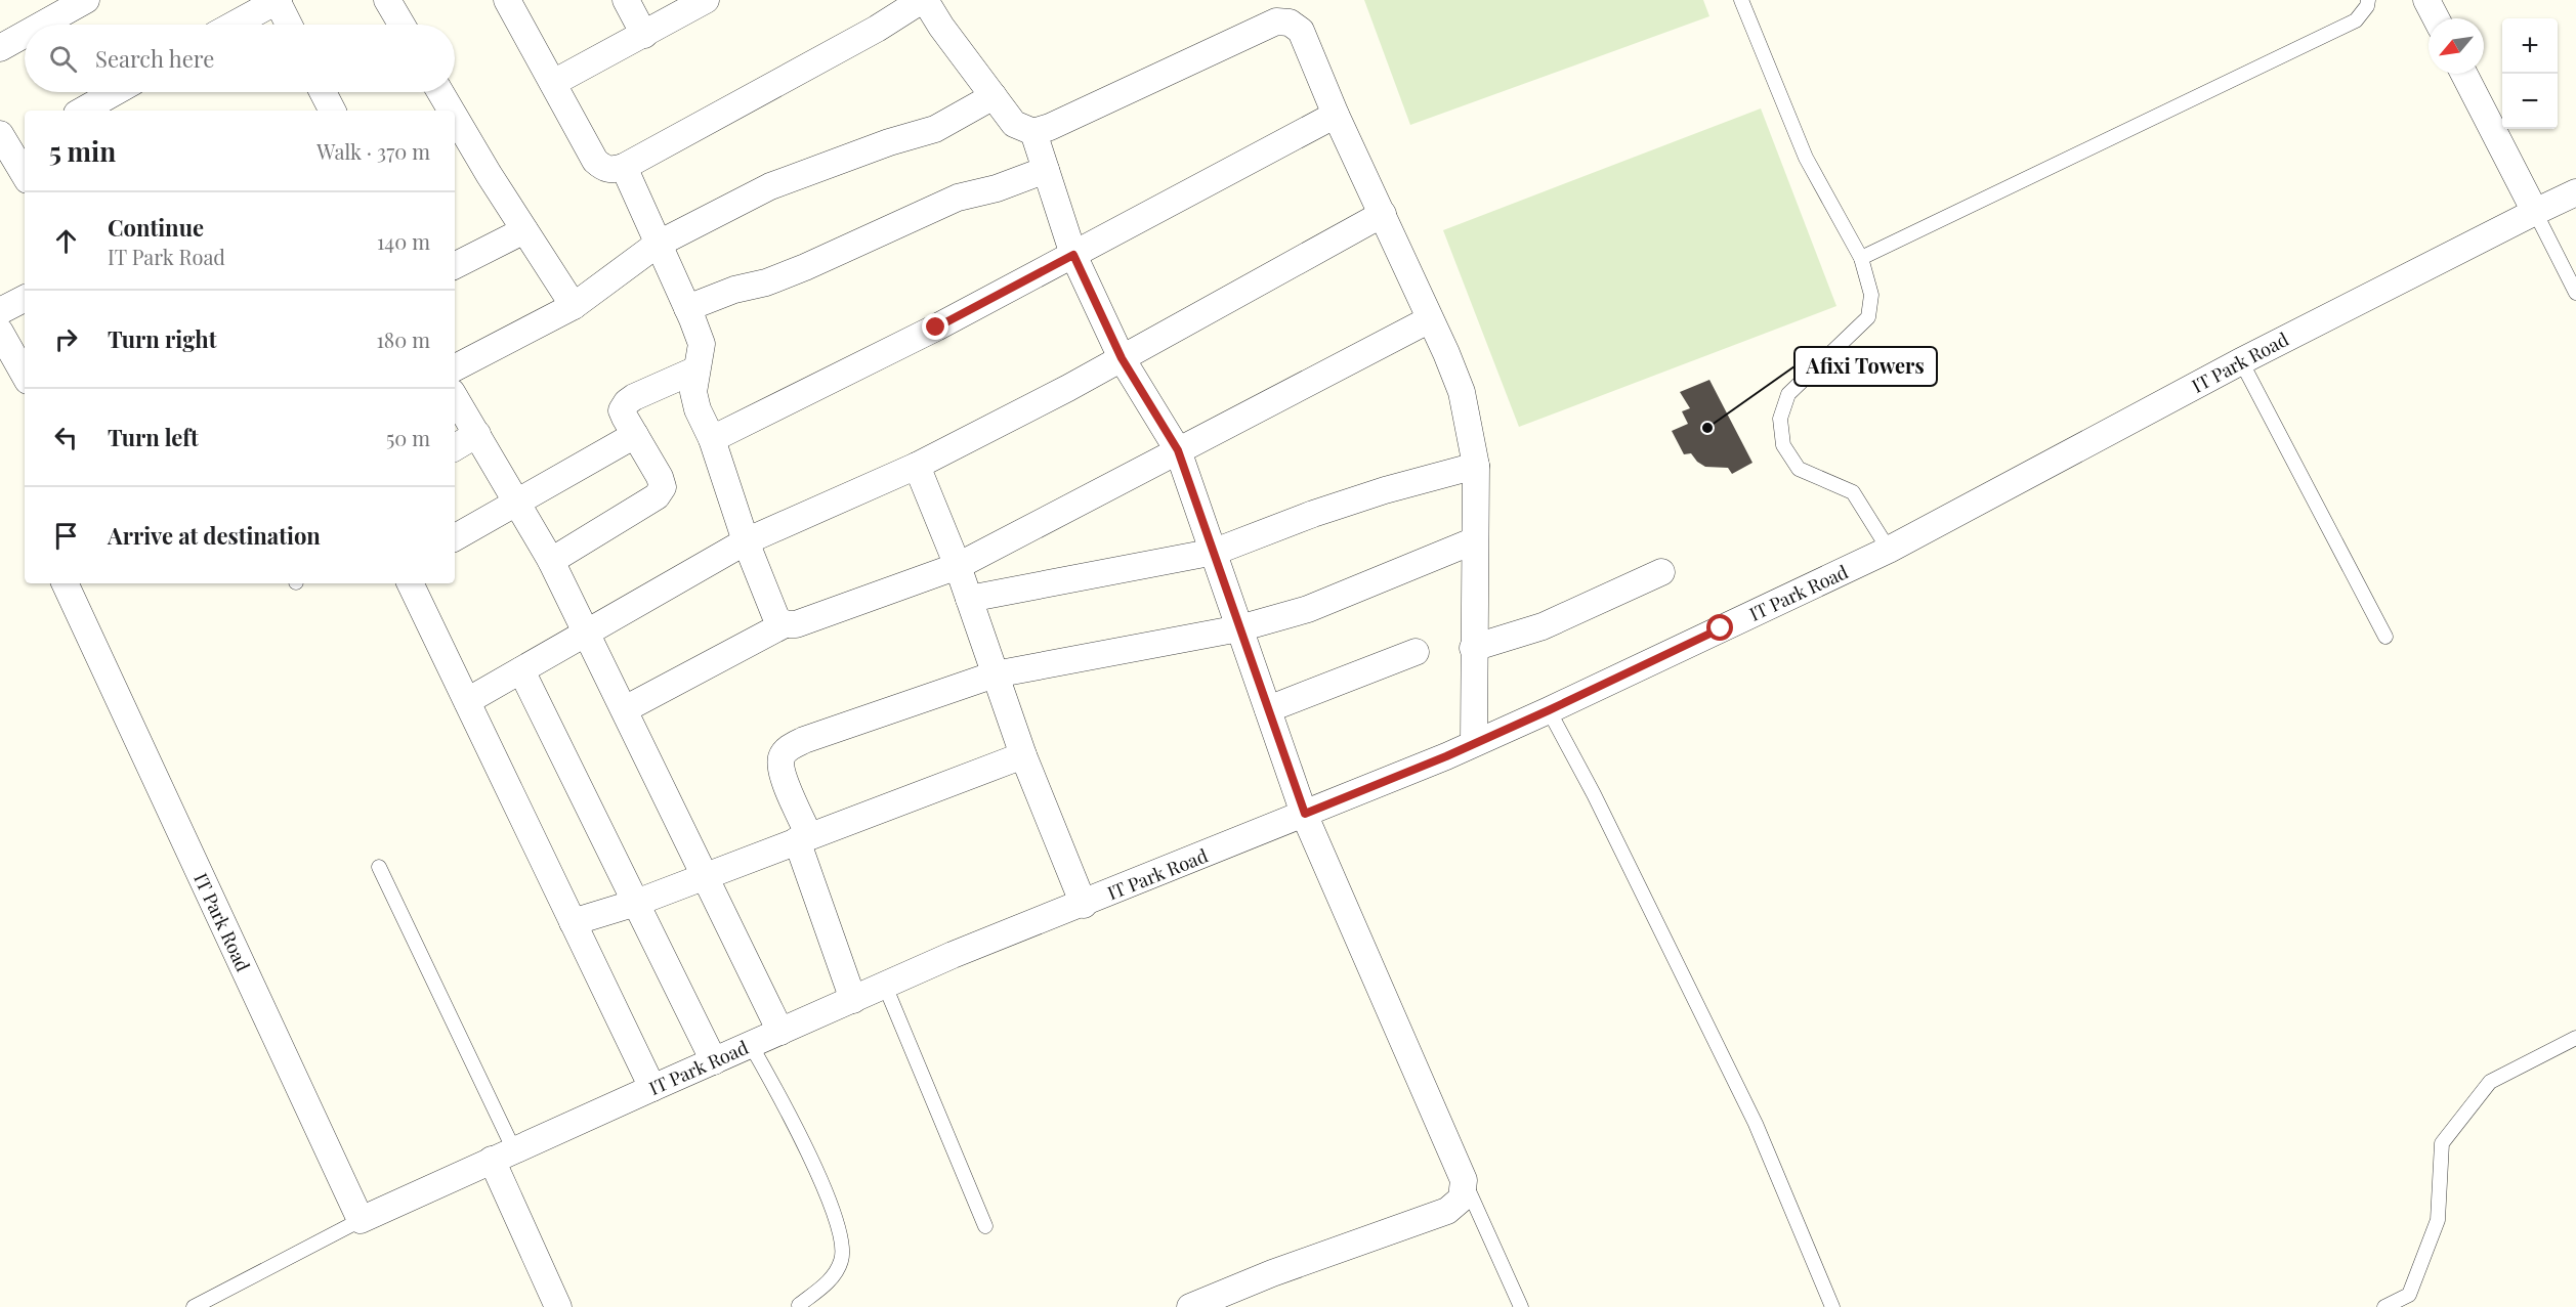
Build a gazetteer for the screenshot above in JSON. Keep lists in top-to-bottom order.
{
  "streets": {
    "street": ["IT Park Road"]
  },
  "places": ["Afixi Towers"],
  "north": "bottom left",
  "page": {
    "map_buttons": ["+", "−"],
    "search": "Search here",
    "heading": ["5 min", "Walk · 370 m"],
    "list": [
      ["Continue", "IT Park Road", "140 m"],
      ["Turn right", "180 m"],
      ["Turn left", "50 m"],
      "Arrive at destination"
    ]
  }
}
